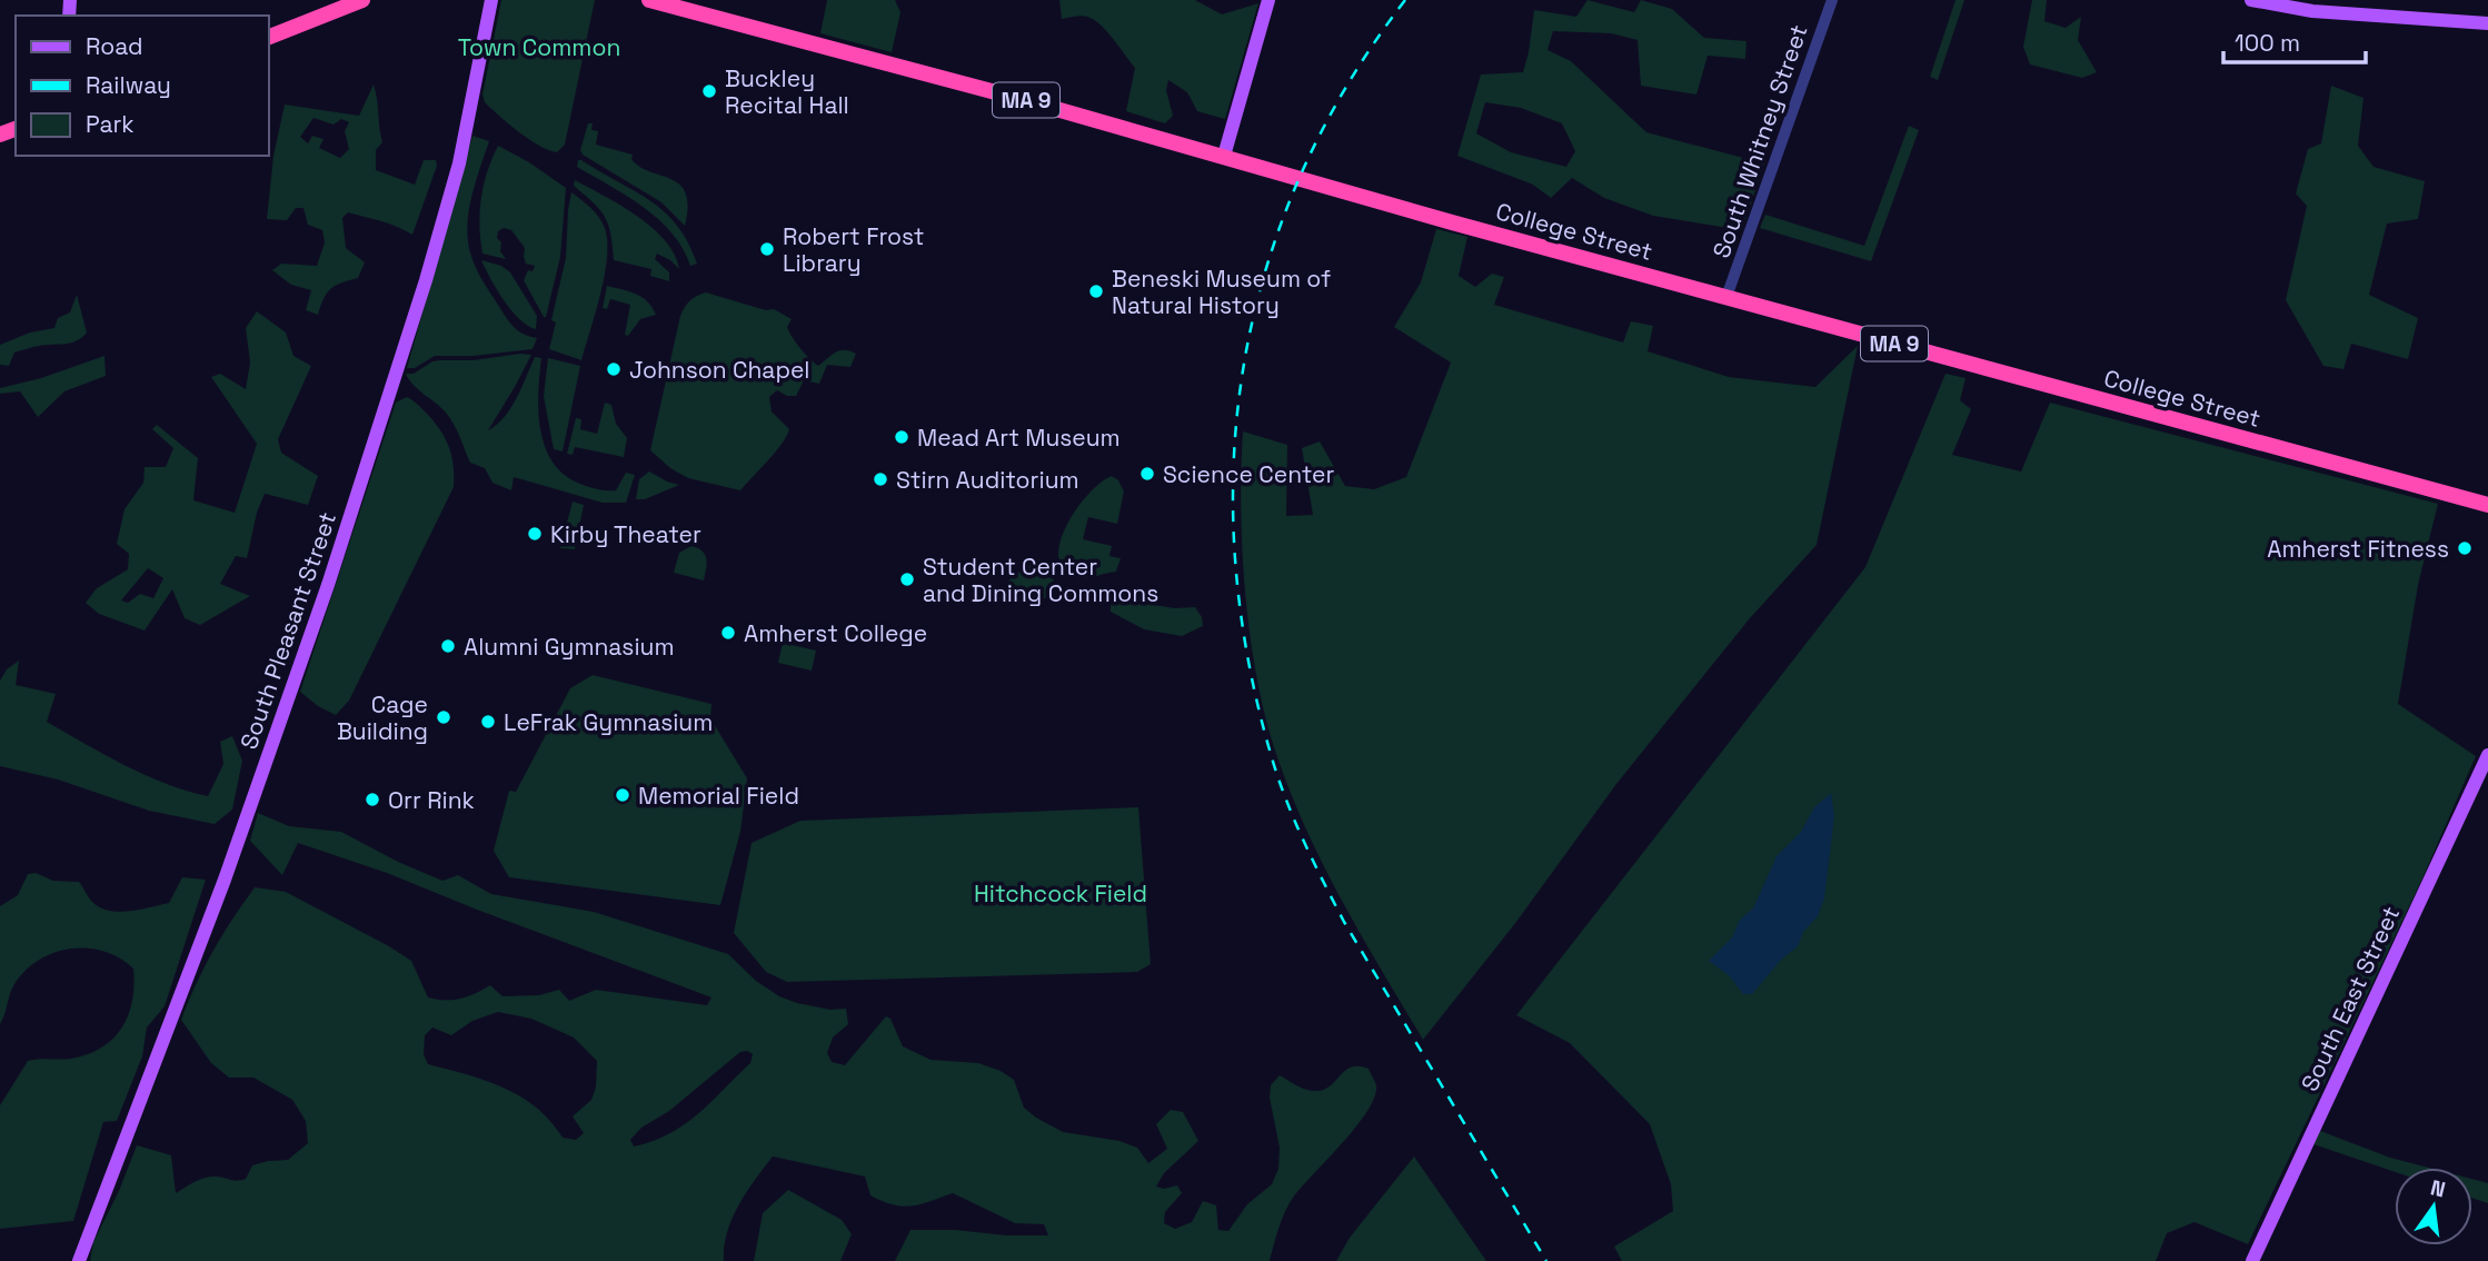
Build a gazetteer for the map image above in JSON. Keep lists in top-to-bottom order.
{
  "streets": {
    "highway": ["MA 9", "College Street"],
    "main road": ["South Pleasant Street", "South East Street"],
    "street": ["South Whitney Street"]
  },
  "crossings": [
    ["South Whitney Street", "College Street"]
  ],
  "parks": ["Town Common", "Hitchcock Field"],
  "places": [
    "Buckley Recital Hall",
    "Robert Frost Library",
    "Beneski Museum of Natural History",
    "Johnson Chapel",
    "Mead Art Museum",
    "Science Center",
    "Stirn Auditorium",
    "Kirby Theater",
    "Amherst Fitness",
    "Student Center and Dining Commons",
    "Amherst College",
    "Alumni Gymnasium",
    "Cage Building",
    "LeFrak Gymnasium",
    "Memorial Field",
    "Orr Rink"
  ],
  "legend": ["Road", "Railway", "Park"],
  "scale_bar": "100 m",
  "north": "top"
}
